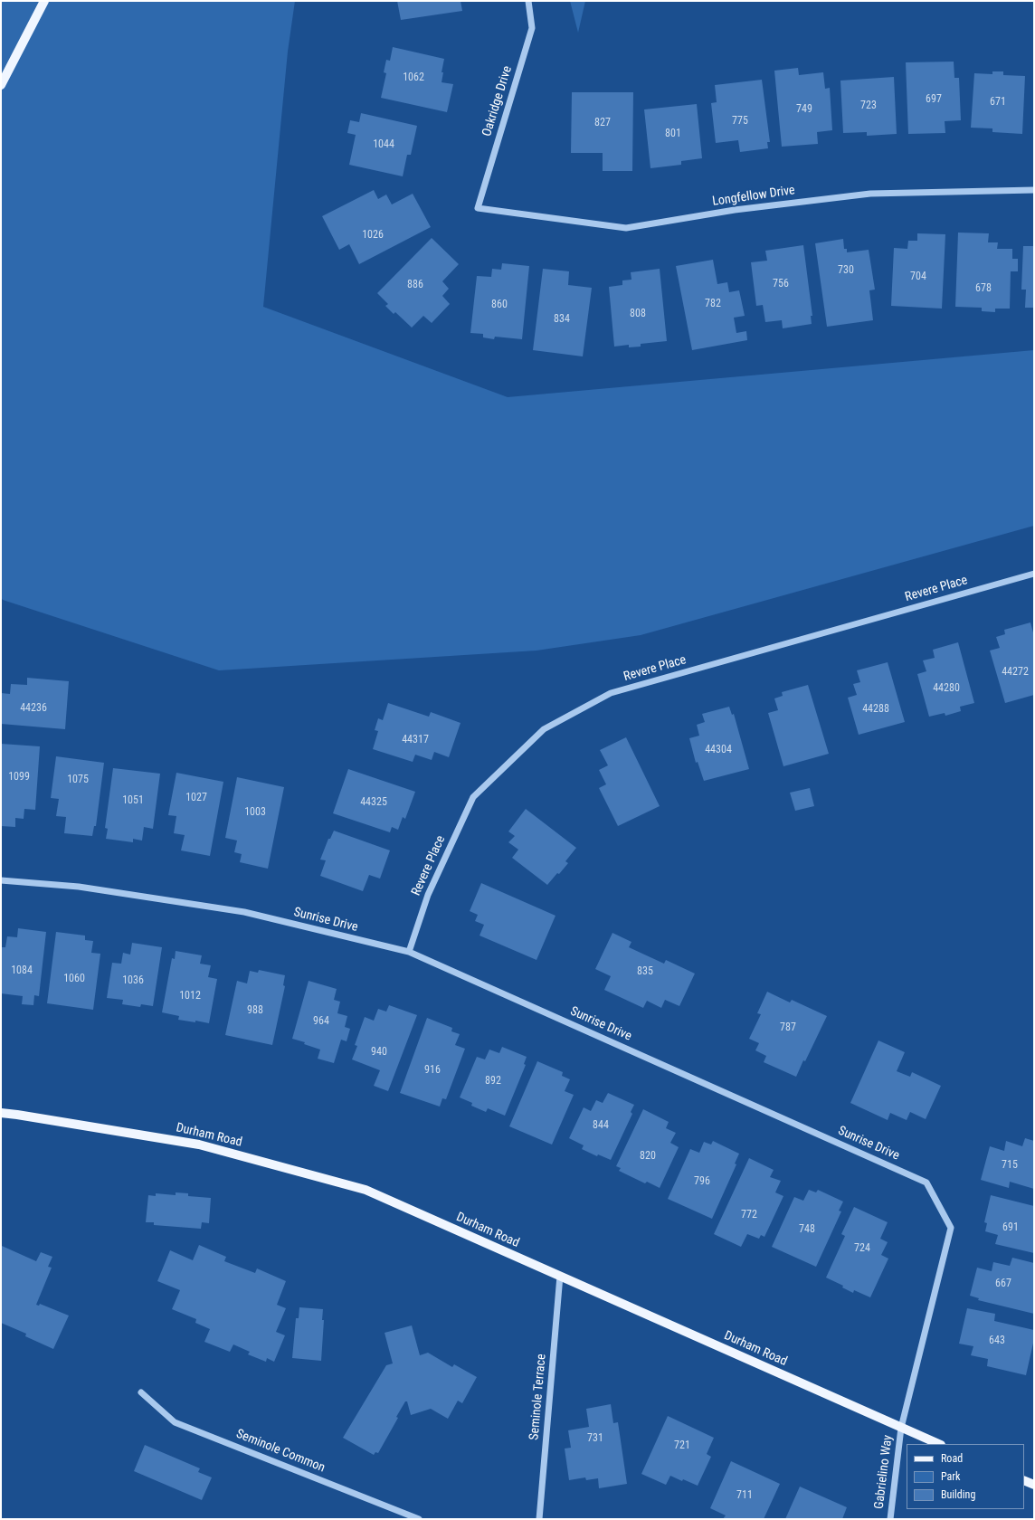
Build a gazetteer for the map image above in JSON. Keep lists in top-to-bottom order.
{
  "streets": {
    "main road": ["Durham Road"],
    "street": [
      "Oakridge Drive",
      "Longfellow Drive",
      "Revere Place",
      "Sunrise Drive",
      "Seminole Terrace",
      "Seminole Common",
      "Gabrielino Way"
    ]
  },
  "crossings": [
    ["Oakridge Drive", "Longfellow Drive"],
    ["Revere Place", "Sunrise Drive"],
    ["Sunrise Drive", "Durham Road"],
    ["Sunrise Drive", "Gabrielino Way"],
    ["Durham Road", "Seminole Terrace"],
    ["Durham Road", "Gabrielino Way"]
  ],
  "house_numbers": [
    "1062",
    "697",
    "671",
    "723",
    "749",
    "775",
    "827",
    "801",
    "1044",
    "1026",
    "730",
    "704",
    "756",
    "886",
    "678",
    "782",
    "860",
    "808",
    "834",
    "44272",
    "44280",
    "44236",
    "44288",
    "44317",
    "44304",
    "1099",
    "1075",
    "1027",
    "1051",
    "44325",
    "1003",
    "1084",
    "835",
    "1060",
    "1036",
    "1012",
    "988",
    "964",
    "787",
    "940",
    "916",
    "892",
    "844",
    "820",
    "715",
    "796",
    "772",
    "691",
    "748",
    "724",
    "667",
    "643",
    "731",
    "721",
    "711"
  ],
  "legend": ["Road", "Park", "Building"]
}
